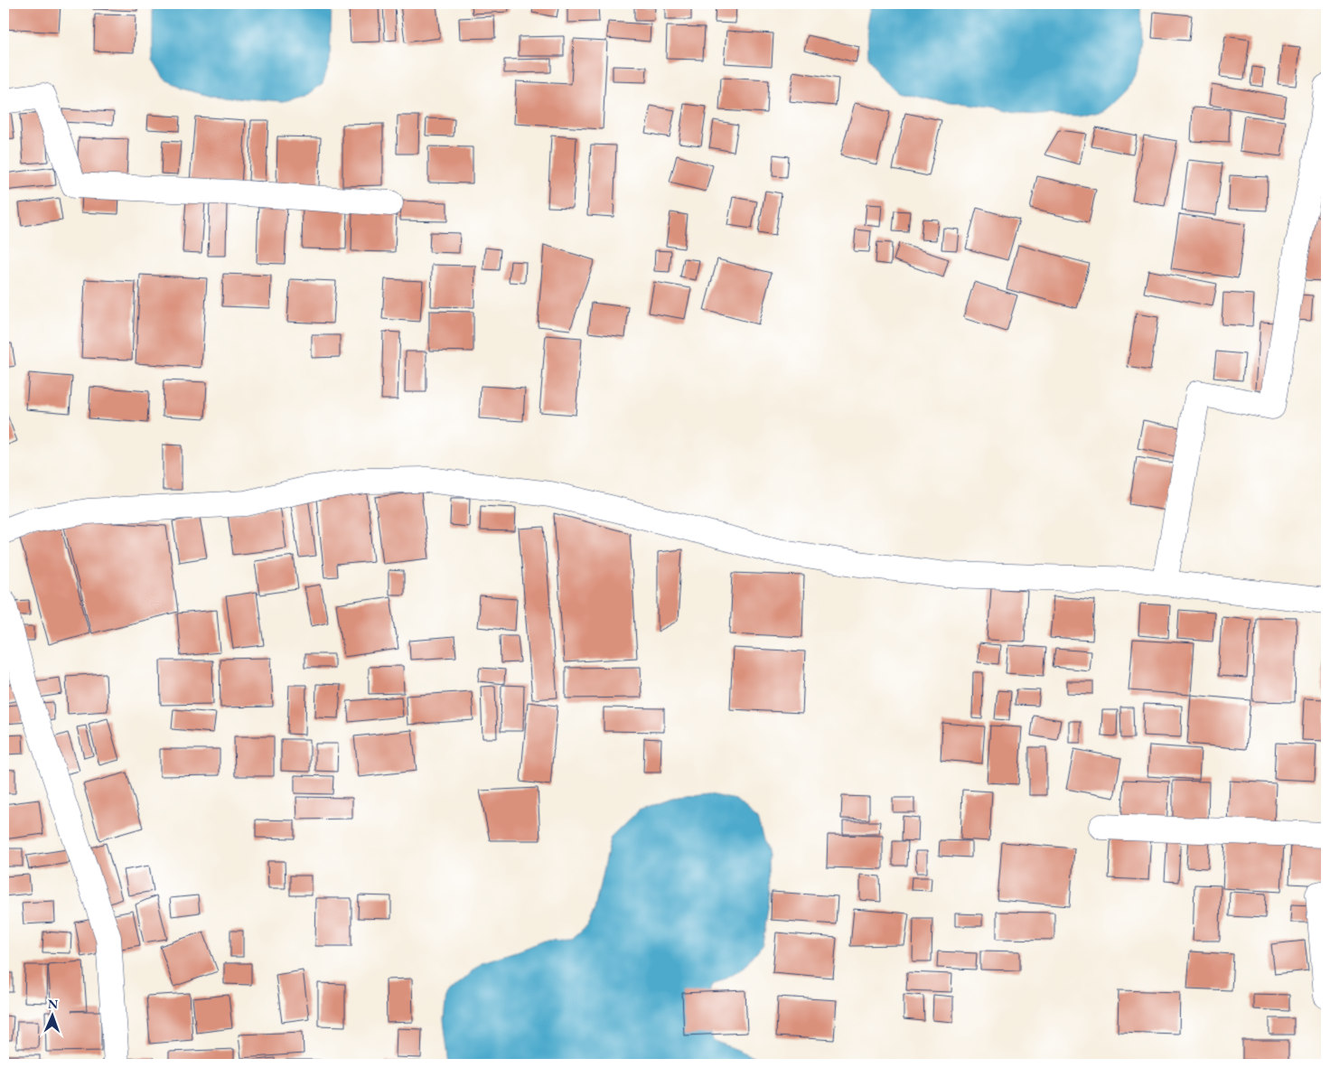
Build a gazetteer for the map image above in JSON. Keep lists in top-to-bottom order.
{
  "north": "top"
}
